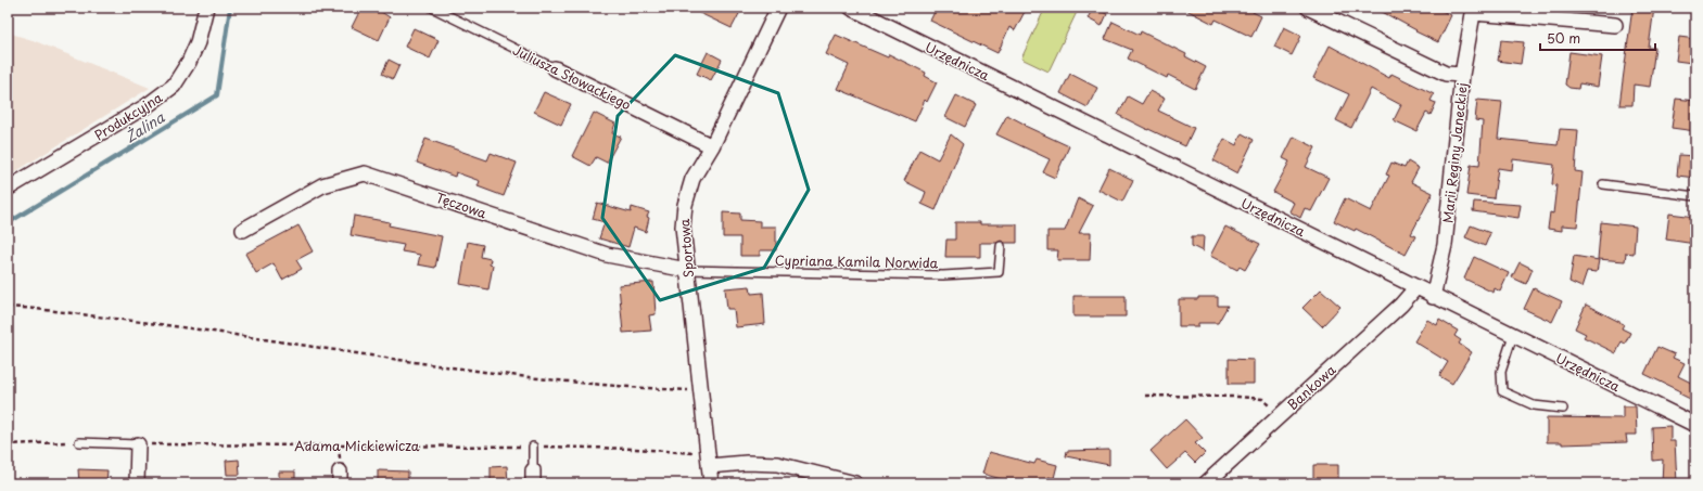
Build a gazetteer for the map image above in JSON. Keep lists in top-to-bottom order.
{
  "streets": {
    "street": [
      "Urzędnicza",
      "Juliusza Słowackiego",
      "Produkcyjna",
      "Marii Reginy Janeckiej",
      "Tęczowa",
      "Sportowa",
      "Bankowa"
    ],
    "lane": ["Cypriana Kamila Norwida"],
    "path": ["Adama Mickiewicza"]
  },
  "crossings": [
    ["Urzędnicza", "Marii Reginy Janeckiej"],
    ["Urzędnicza", "Bankowa"],
    ["Juliusza Słowackiego", "Sportowa"],
    ["Tęczowa", "Sportowa"],
    ["Tęczowa", "Cypriana Kamila Norwida"],
    ["Sportowa", "Cypriana Kamila Norwida"],
    ["Sportowa", "Adama Mickiewicza"]
  ],
  "water": ["Żalina"],
  "scale_bar": "50 m"
}
